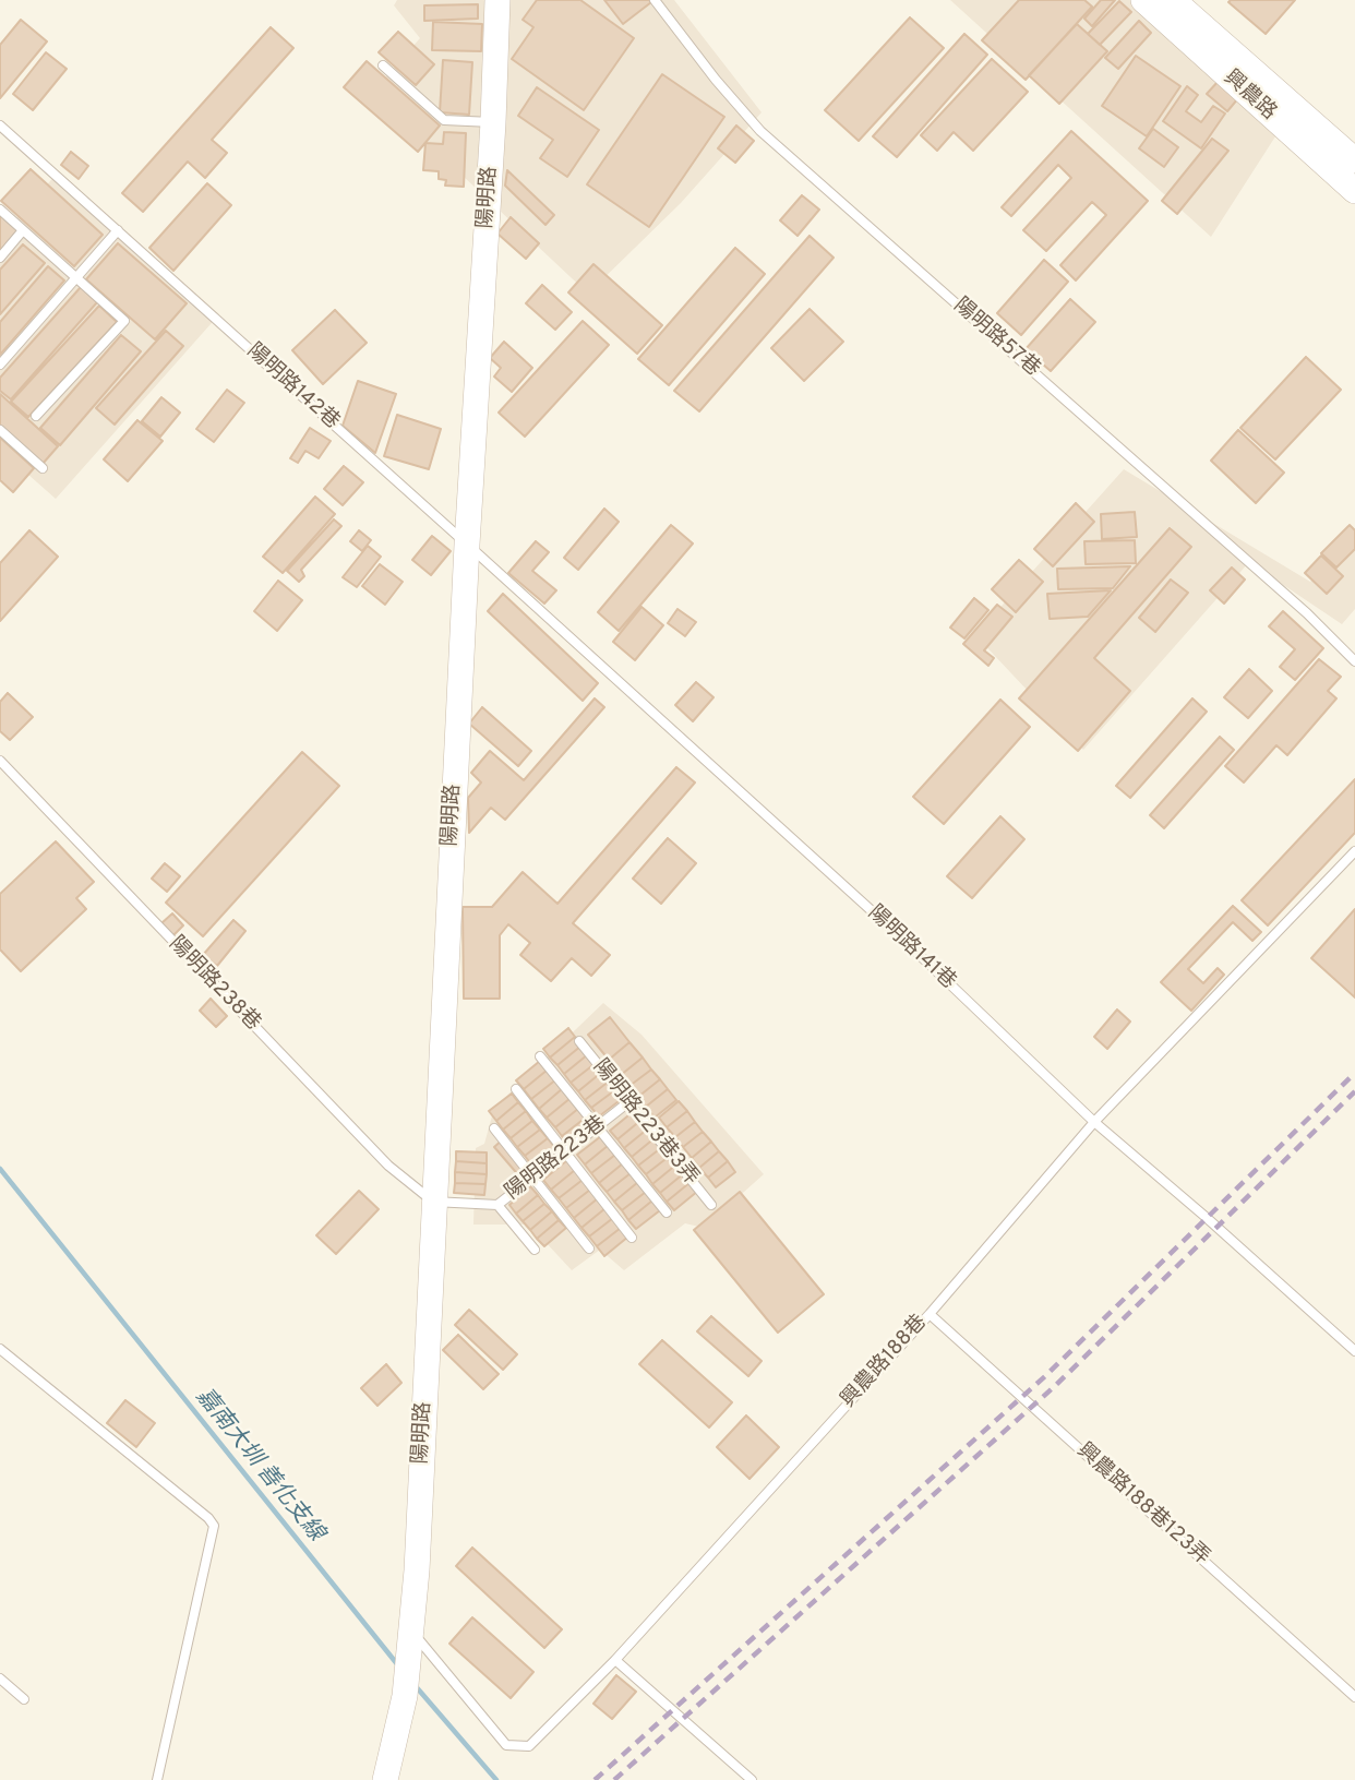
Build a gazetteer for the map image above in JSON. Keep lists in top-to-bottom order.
{
  "streets": {
    "street": ["興農路", "陽明路"],
    "lane": [
      "陽明路57巷",
      "陽明路142巷",
      "陽明路141巷",
      "陽明路238巷",
      "陽明路223巷3弄",
      "陽明路223巷",
      "興農路188巷",
      "興農路188巷123弄"
    ]
  },
  "crossings": [
    ["陽明路", "陽明路142巷"],
    ["陽明路", "陽明路141巷"],
    ["陽明路", "陽明路238巷"],
    ["陽明路", "陽明路223巷"],
    ["陽明路", "興農路188巷"],
    ["陽明路142巷", "陽明路141巷"],
    ["陽明路141巷", "興農路188巷"],
    ["陽明路238巷", "陽明路223巷"],
    ["陽明路223巷3弄", "陽明路223巷"],
    ["興農路188巷", "興農路188巷123弄"]
  ],
  "water": ["嘉南大圳 善化支線"]
}
